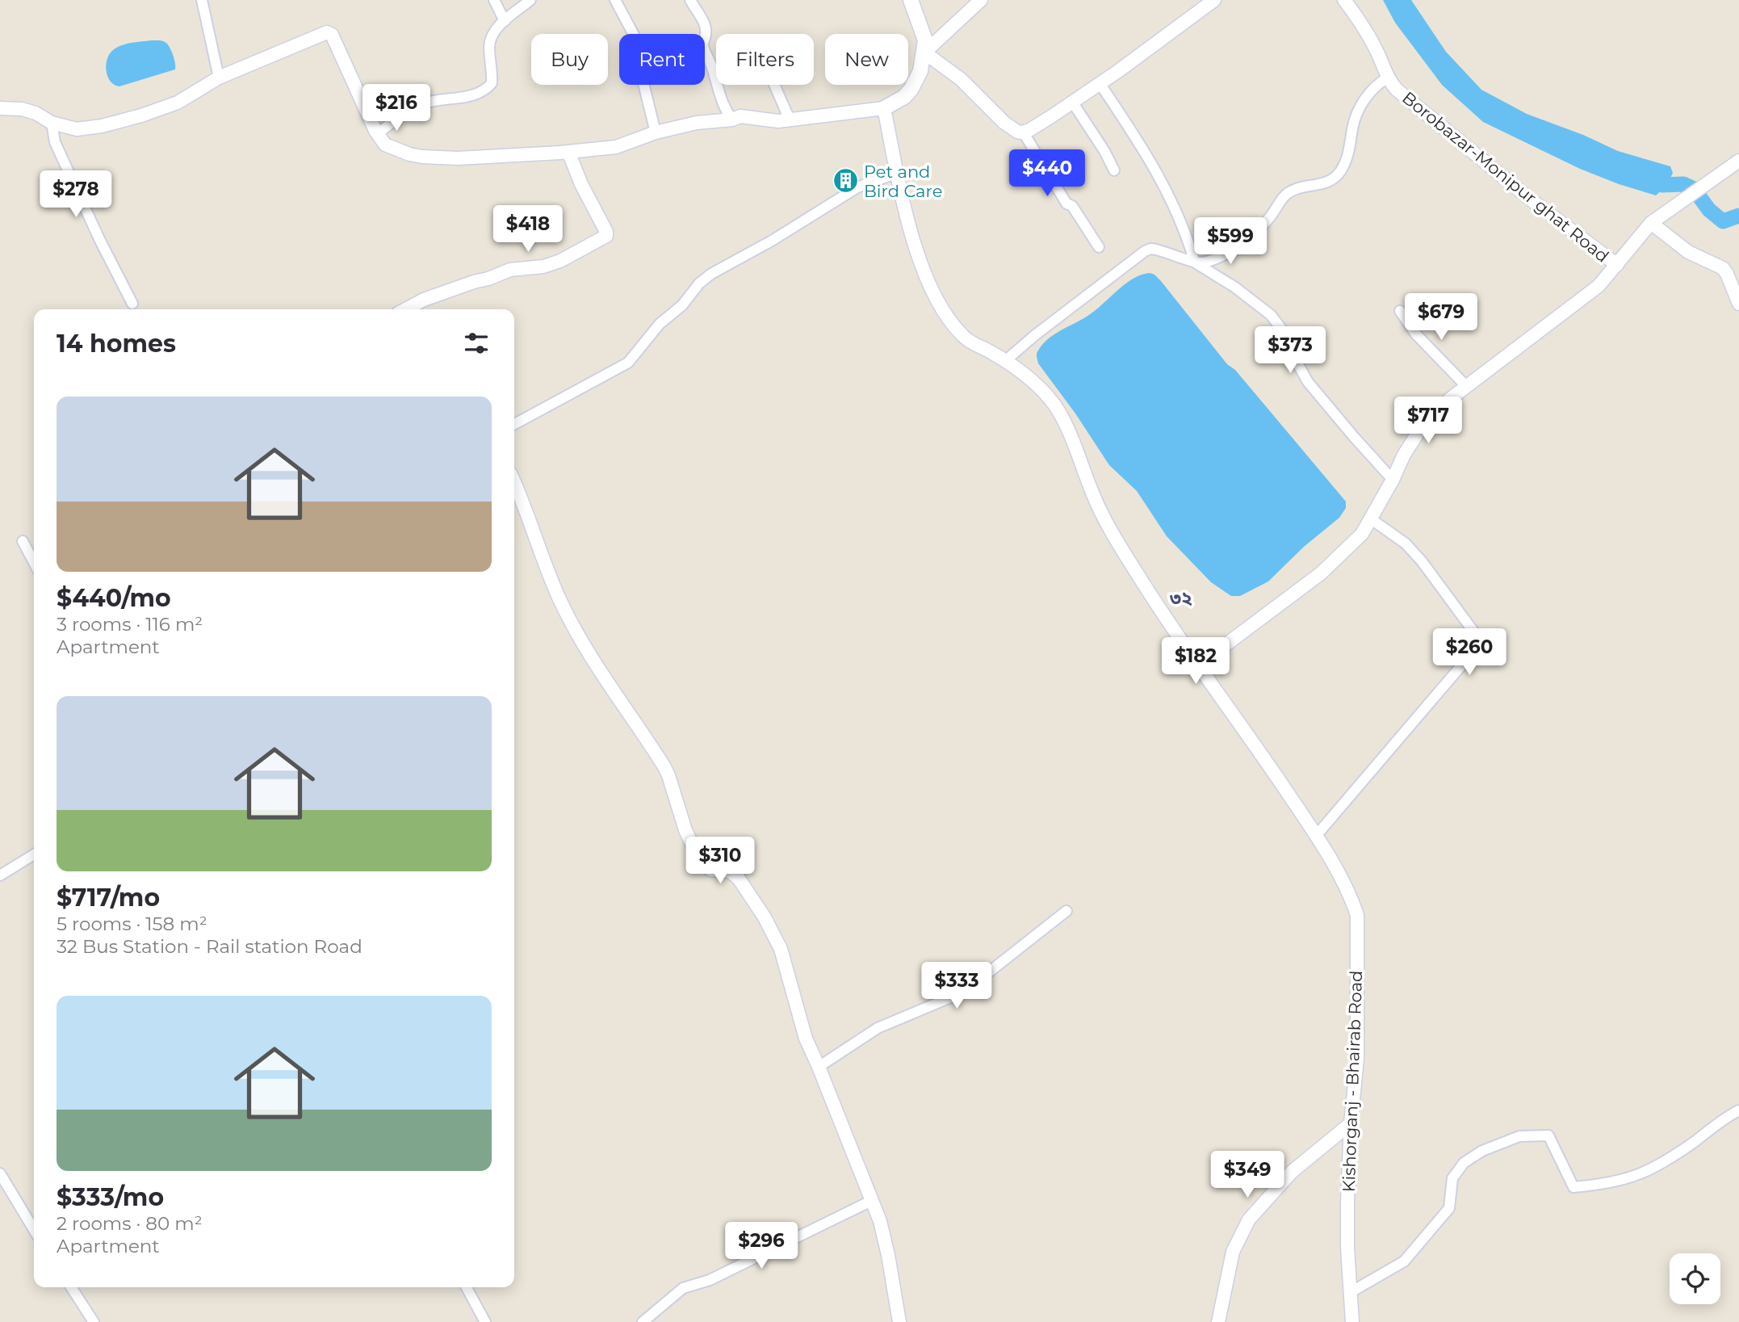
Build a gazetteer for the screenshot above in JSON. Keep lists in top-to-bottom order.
{
  "streets": {
    "street": ["Borobazar-Monipur ghat Road", "Kishorganj - Bhairab Road"]
  },
  "districts": ["৩২"],
  "places": {
    "building": ["Pet and Bird Care"]
  },
  "page": {
    "chip": [
      "Buy",
      "Rent",
      "Filters",
      "New"
    ],
    "price": [
      "$216",
      "$440",
      "$278",
      "$418",
      "$599",
      "$679",
      "$373",
      "$717",
      "$260",
      "$182",
      "$310",
      "$333",
      "$349",
      "$296"
    ],
    "heading": "14 homes",
    "list": [
      {
        "name": "$440/mo",
        "note": "3 rooms · 116 m² · Apartment"
      },
      {
        "name": "$717/mo",
        "note": "5 rooms · 158 m² · 32 Bus Station - Rail station Road"
      },
      {
        "name": "$333/mo",
        "note": "2 rooms · 80 m² · Apartment"
      }
    ]
  }
}
